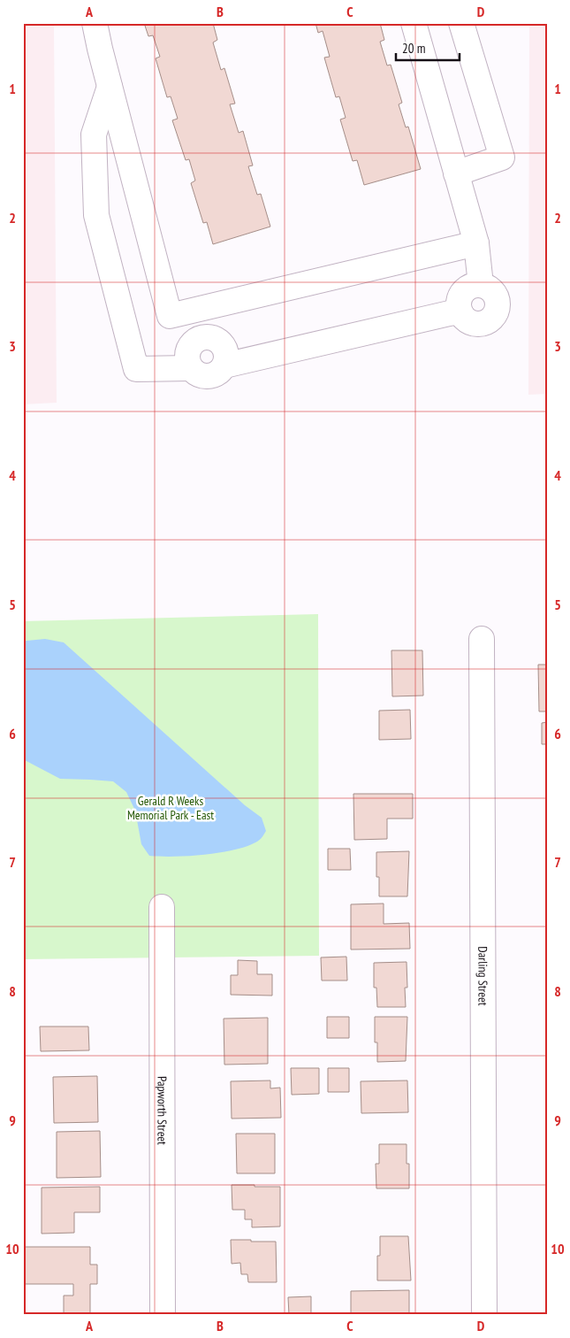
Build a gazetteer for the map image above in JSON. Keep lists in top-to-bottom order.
{
  "streets": {
    "street": ["Darling Street", "Papworth Street"]
  },
  "parks": ["Gerald R Weeks Memorial Park - East"],
  "scale_bar": "20 m",
  "grid": {
    "columns": [
      "A",
      "B",
      "C",
      "D"
    ],
    "rows": [
      "1",
      "2",
      "3",
      "4",
      "5",
      "6",
      "7",
      "8",
      "9",
      "10"
    ]
  }
}
